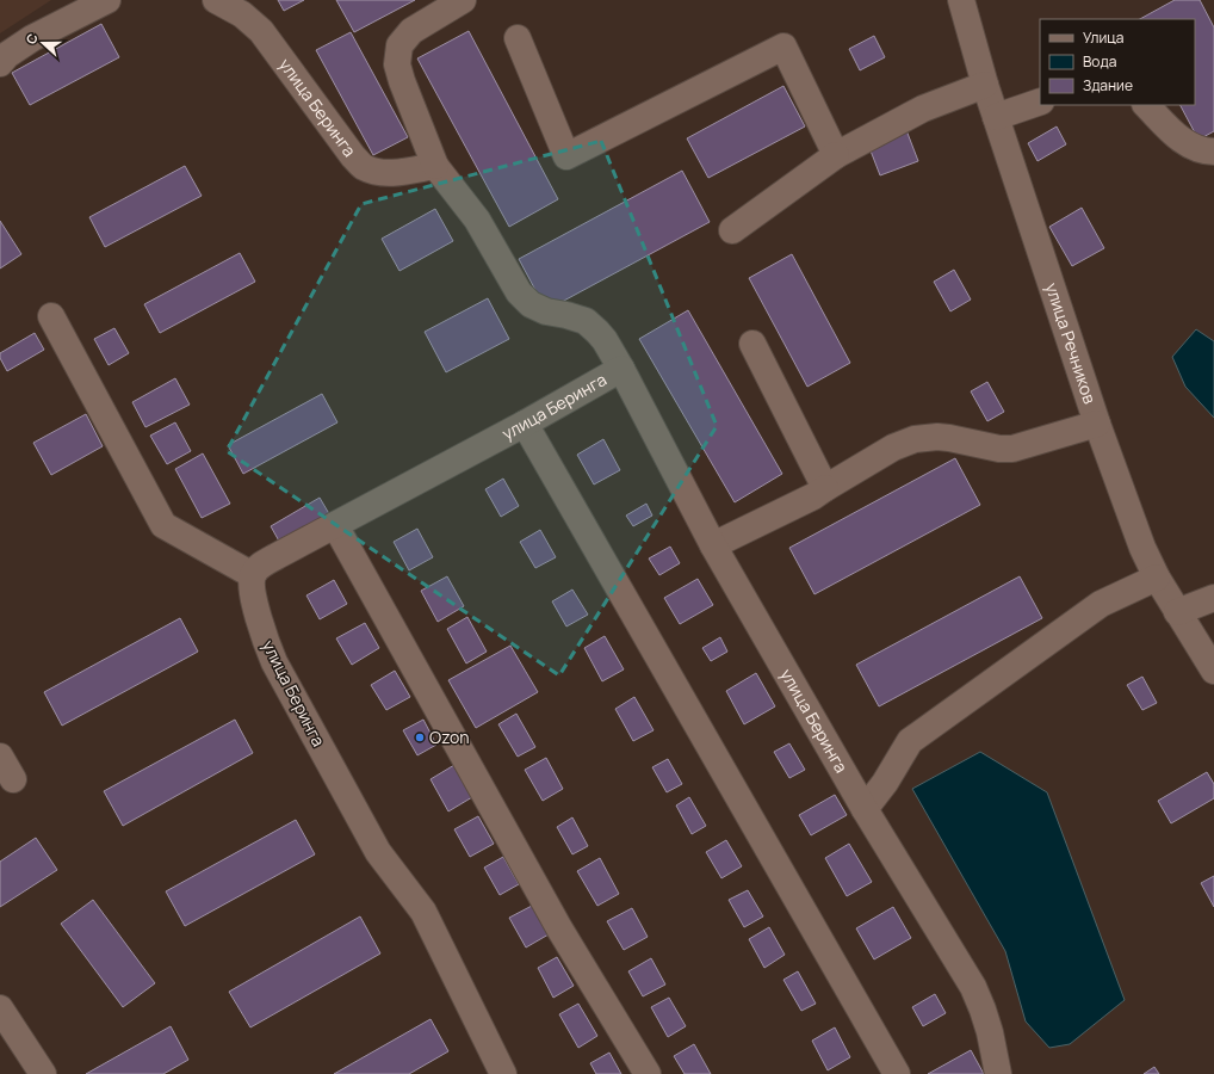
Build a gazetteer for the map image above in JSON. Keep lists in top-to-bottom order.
{
  "streets": {
    "street": ["улица Беринга", "улица Речников"]
  },
  "places": ["Ozon"],
  "legend": ["Улица", "Вода", "Здание"],
  "north": "left"
}
